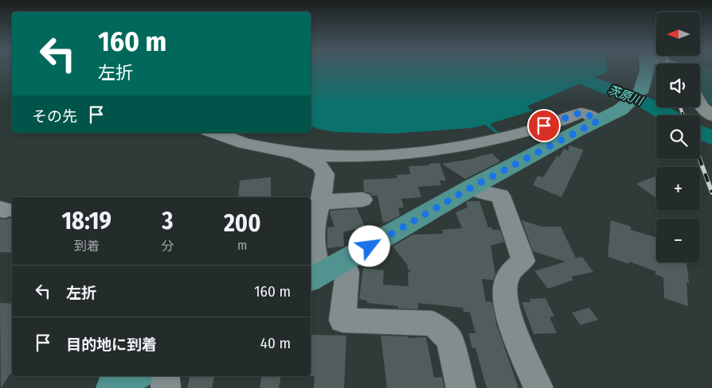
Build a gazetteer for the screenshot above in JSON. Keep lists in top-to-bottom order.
{
  "water": ["茨原川"],
  "north": "left",
  "page": {
    "map_buttons": ["+", "−"],
    "turn": ["160 m", "左折"],
    "then": "その先",
    "eta": [
      "18:19",
      "到着",
      "3",
      "分",
      "200",
      "m"
    ],
    "list": [
      {
        "name": "左折",
        "value": "160 m"
      },
      {
        "name": "目的地に到着",
        "value": "40 m"
      }
    ]
  }
}
